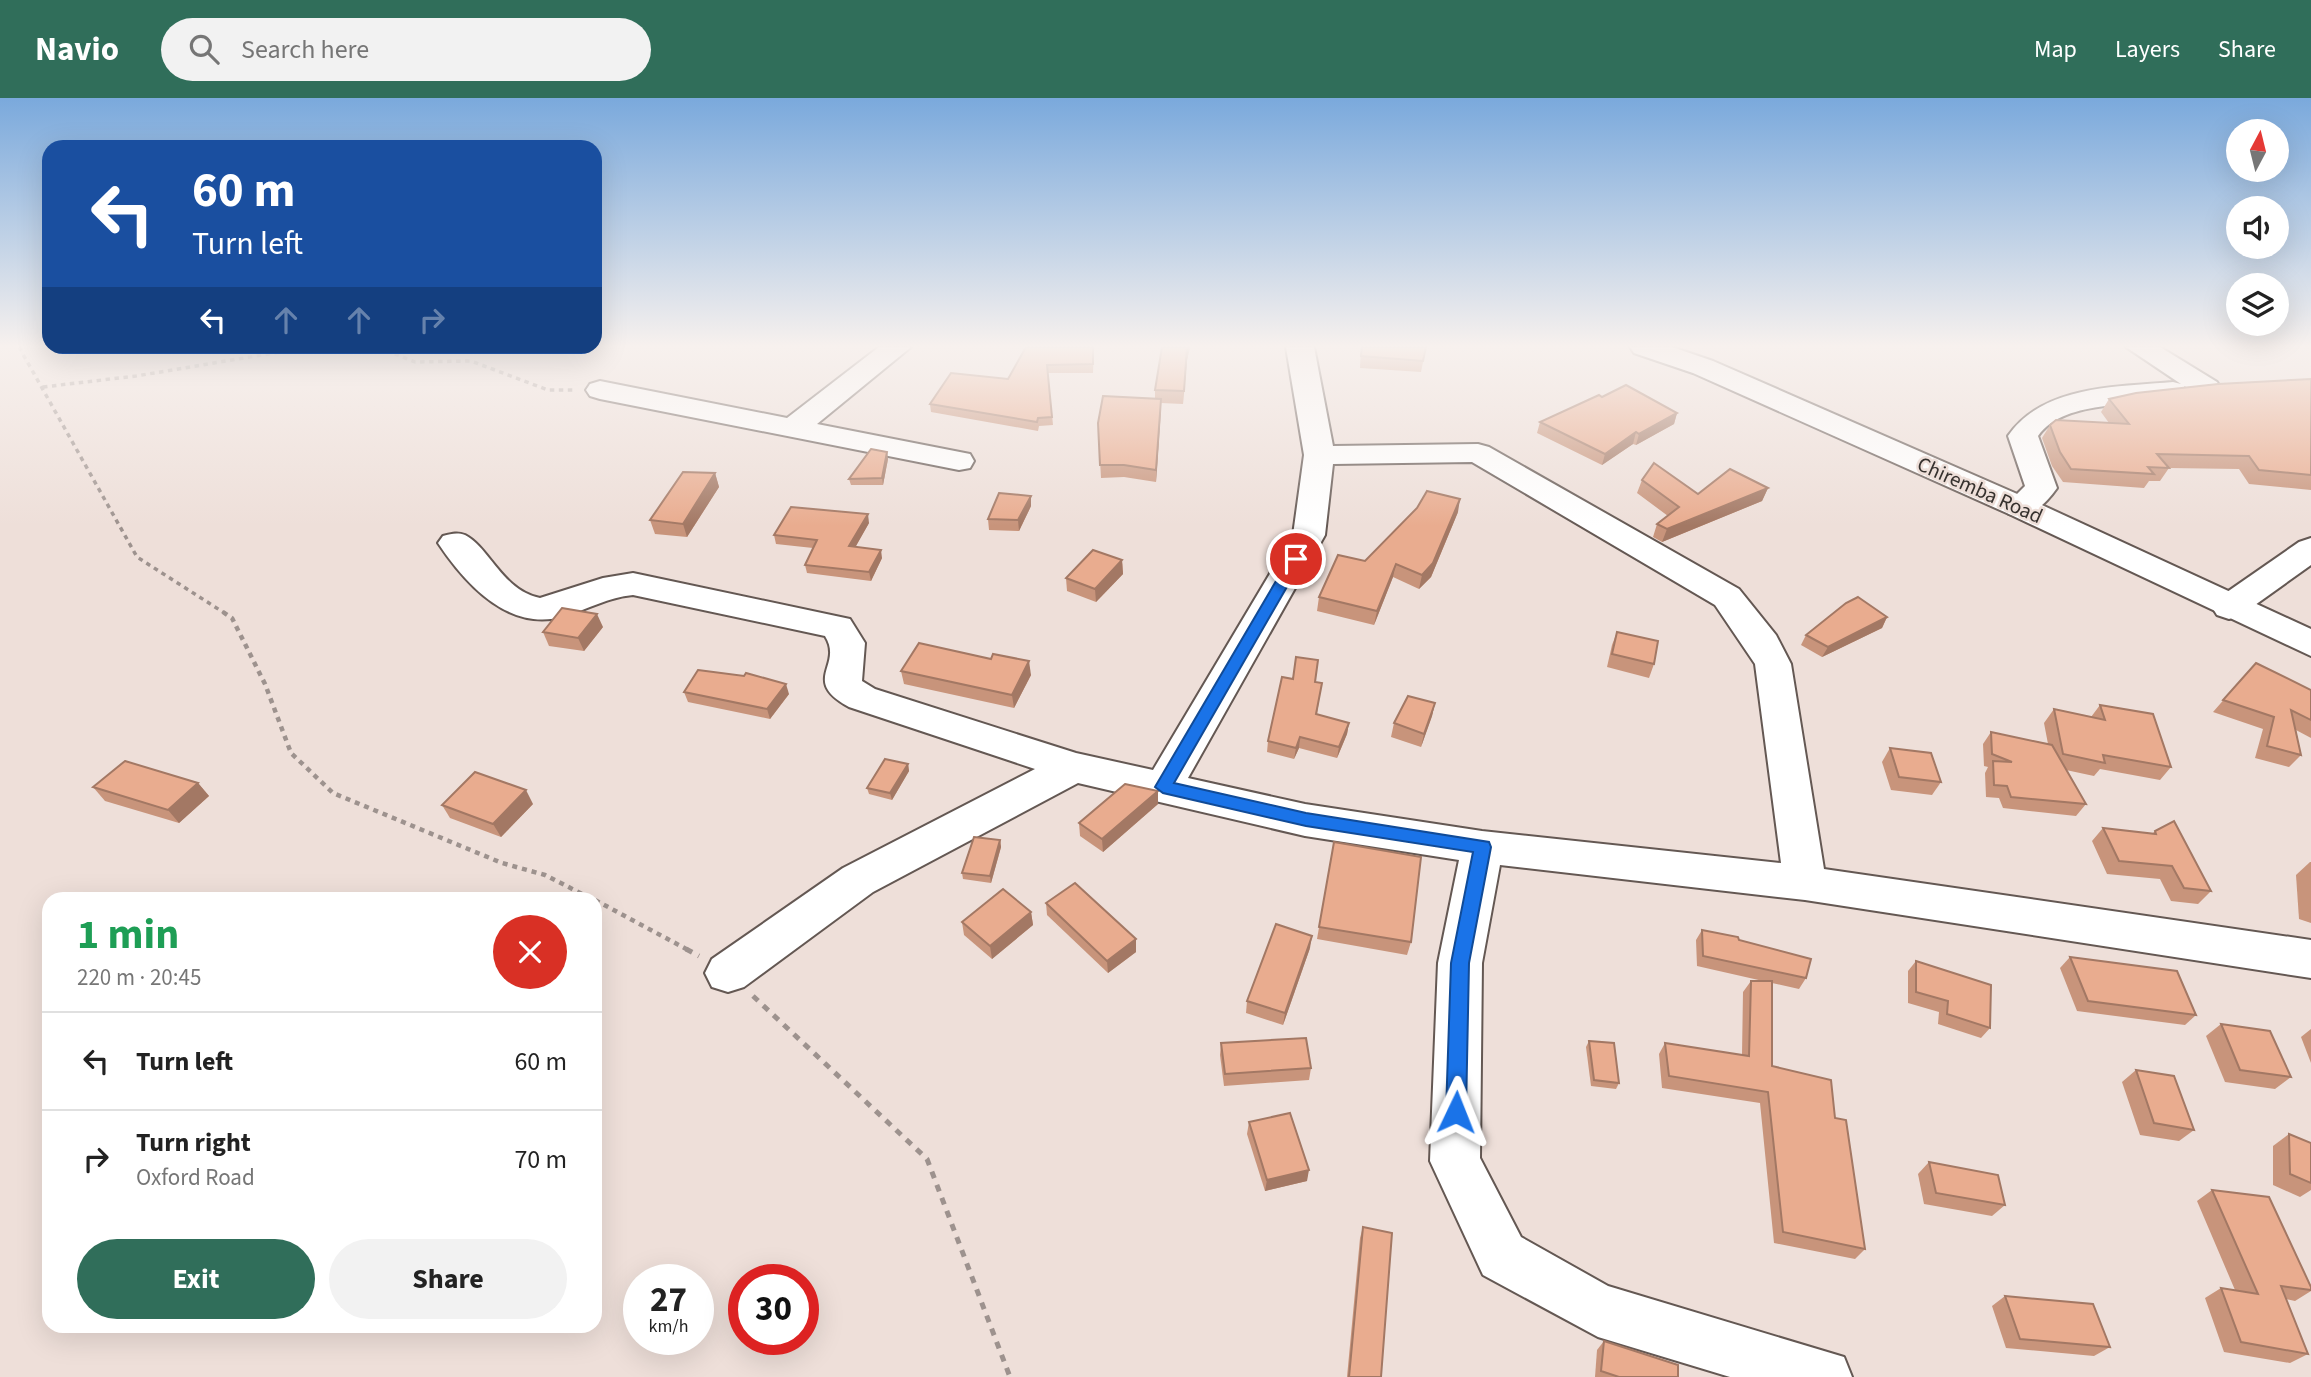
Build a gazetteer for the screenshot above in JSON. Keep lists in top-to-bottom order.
{
  "streets": {
    "street": ["Chiremba Road"]
  },
  "north": "top",
  "page": {
    "header": "Navio",
    "search": "Search here",
    "nav": ["Map", "Layers", "Share"],
    "turn": ["60 m", "Turn left"],
    "heading": ["1 min", "220 m · 20:45"],
    "list": [
      {
        "name": "Turn left",
        "value": "60 m"
      },
      {
        "name": "Turn right",
        "note": "Oxford Road",
        "value": "70 m"
      }
    ],
    "buttons": ["Exit", "Share"],
    "speed": "27 km/h",
    "limit": "30"
  }
}
